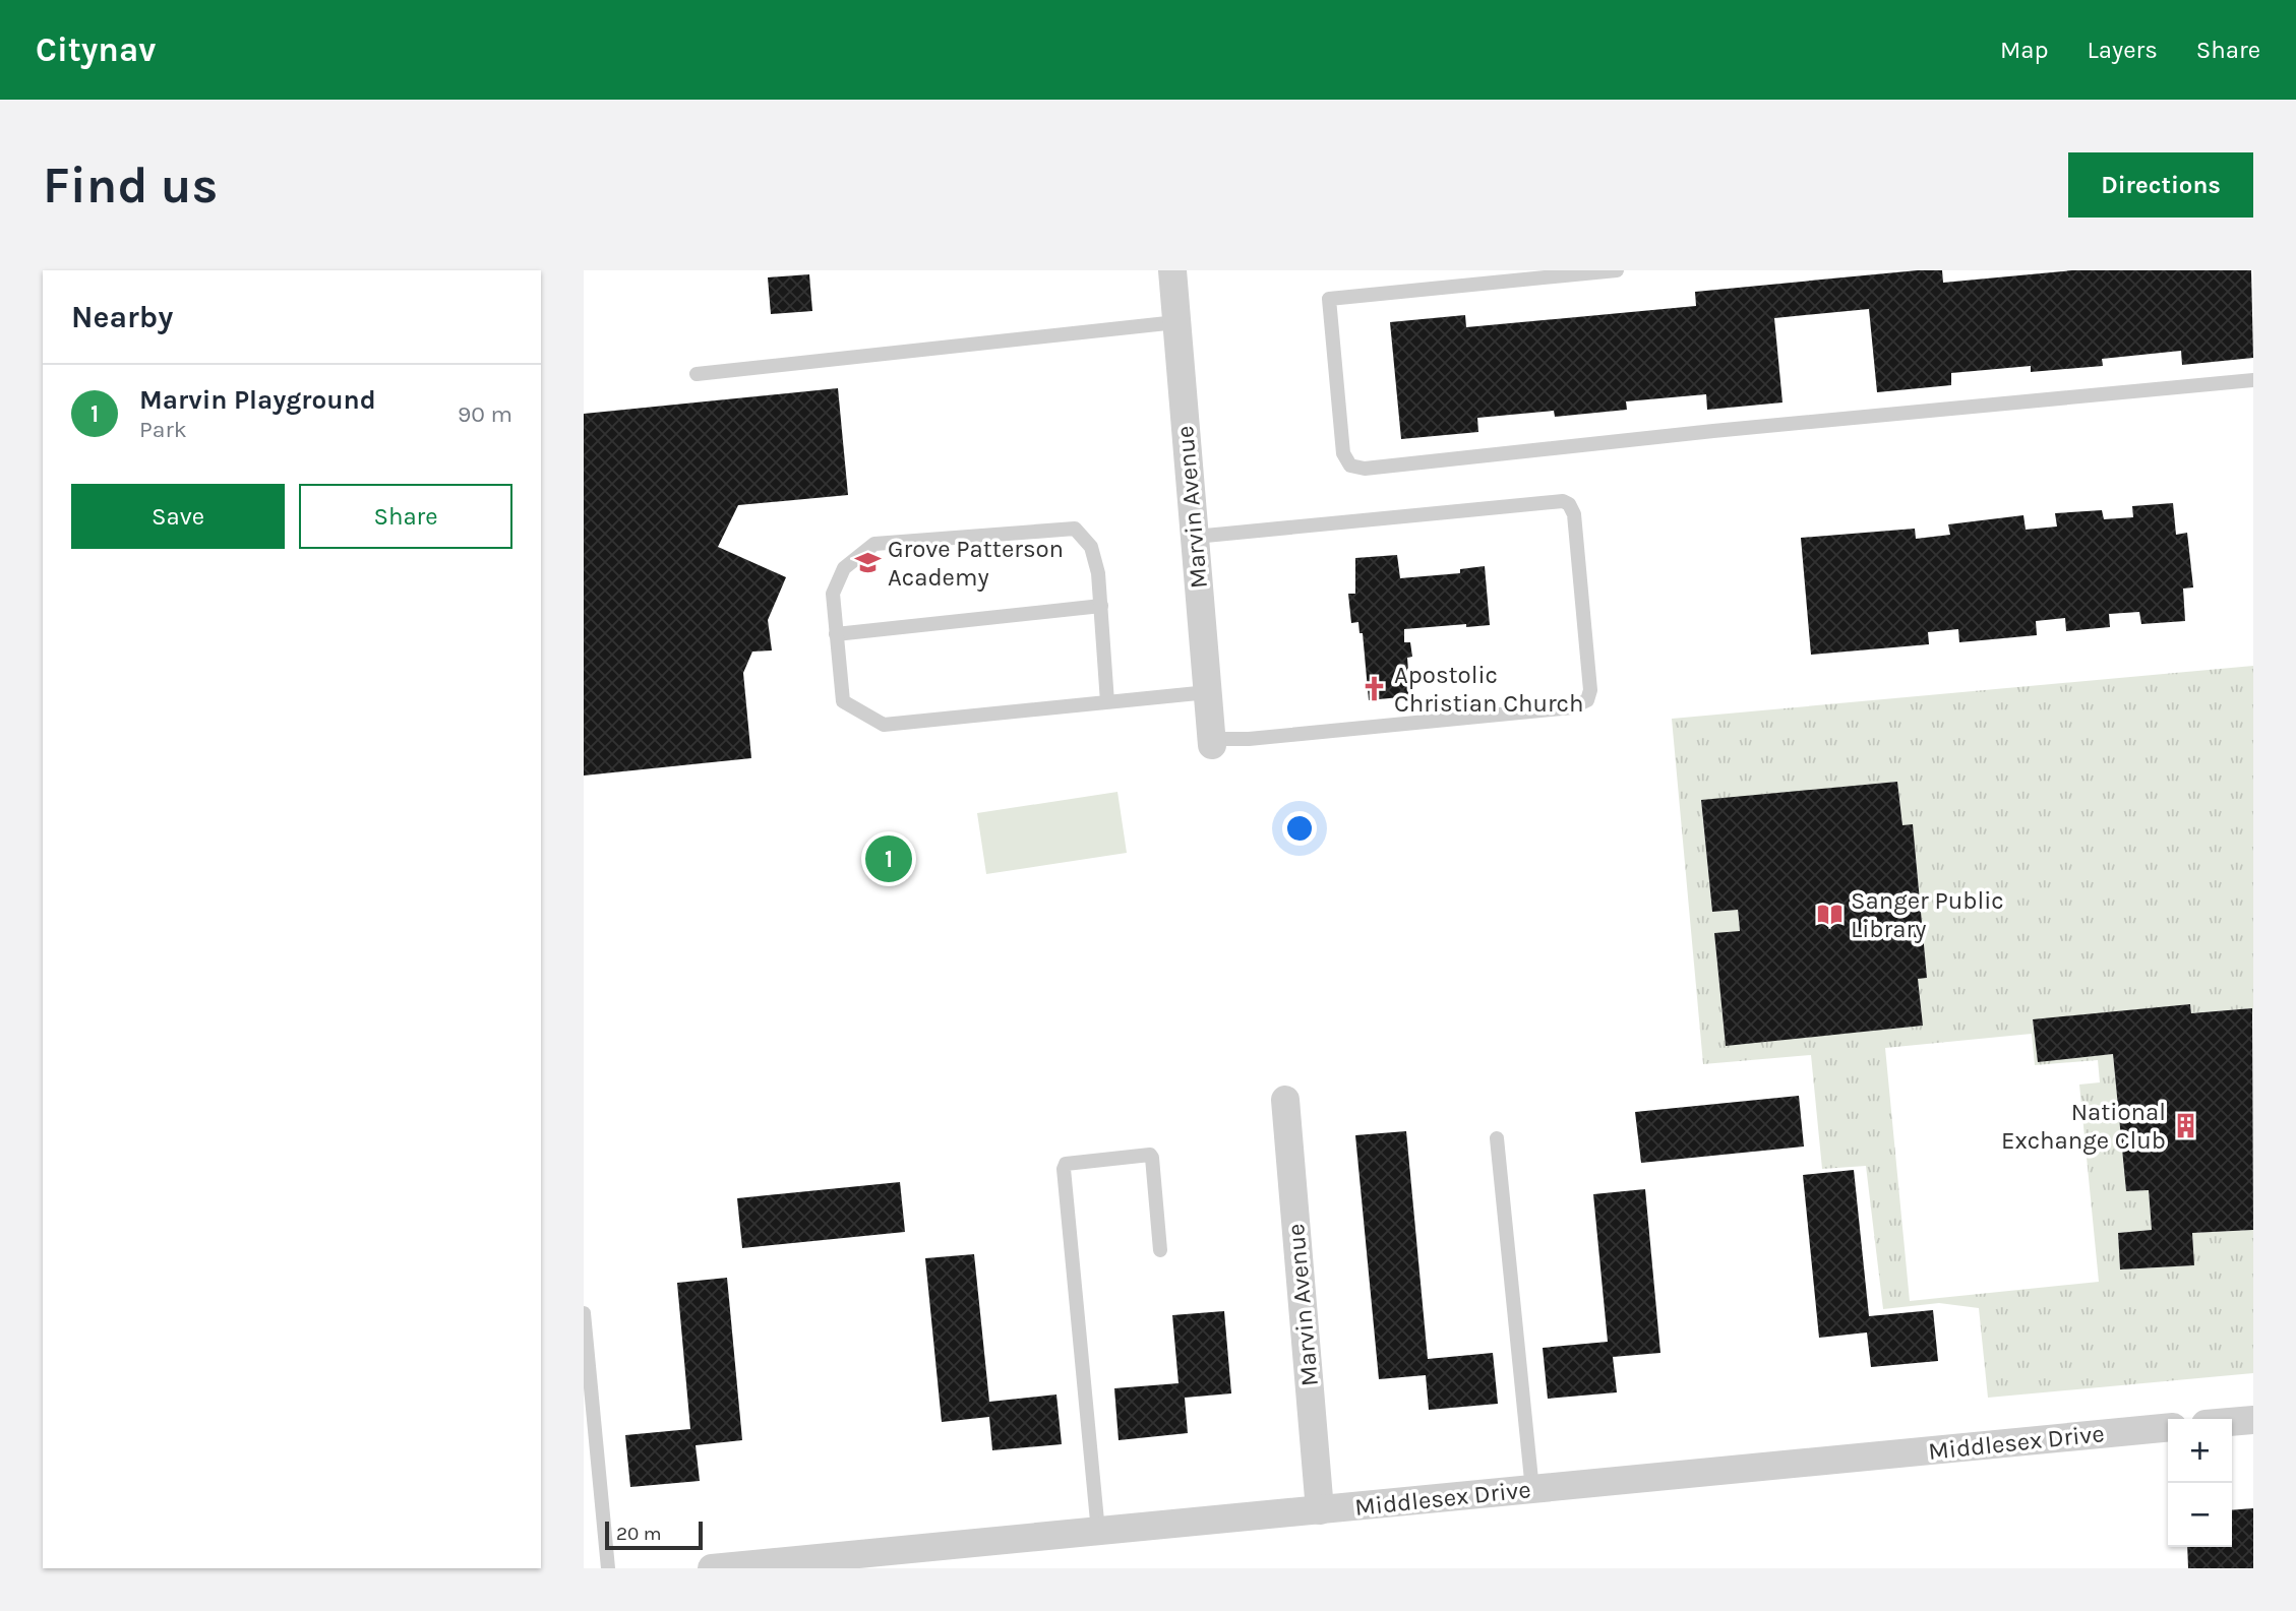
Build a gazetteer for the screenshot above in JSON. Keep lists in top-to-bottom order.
{
  "streets": {
    "street": ["Marvin Avenue", "Middlesex Drive"]
  },
  "crossings": [
    ["Marvin Avenue", "Middlesex Drive"]
  ],
  "places": {
    "school or university": ["Grove Patterson Academy"],
    "church": ["Apostolic Christian Church"],
    "library": ["Sanger Public Library"],
    "building": ["National Exchange Club"]
  },
  "scale_bar": "20 m",
  "page": {
    "header": "Citynav",
    "nav": ["Map", "Layers", "Share"],
    "buttons": [
      "Directions",
      ["Save", "Share"]
    ],
    "title": "Find us",
    "heading": "Nearby",
    "list": [
      {
        "mark": "1",
        "name": "Marvin Playground",
        "note": "Park",
        "value": "90 m"
      }
    ],
    "pins": "1",
    "map_buttons": ["+", "−"],
    "scale": "20 m"
  }
}
